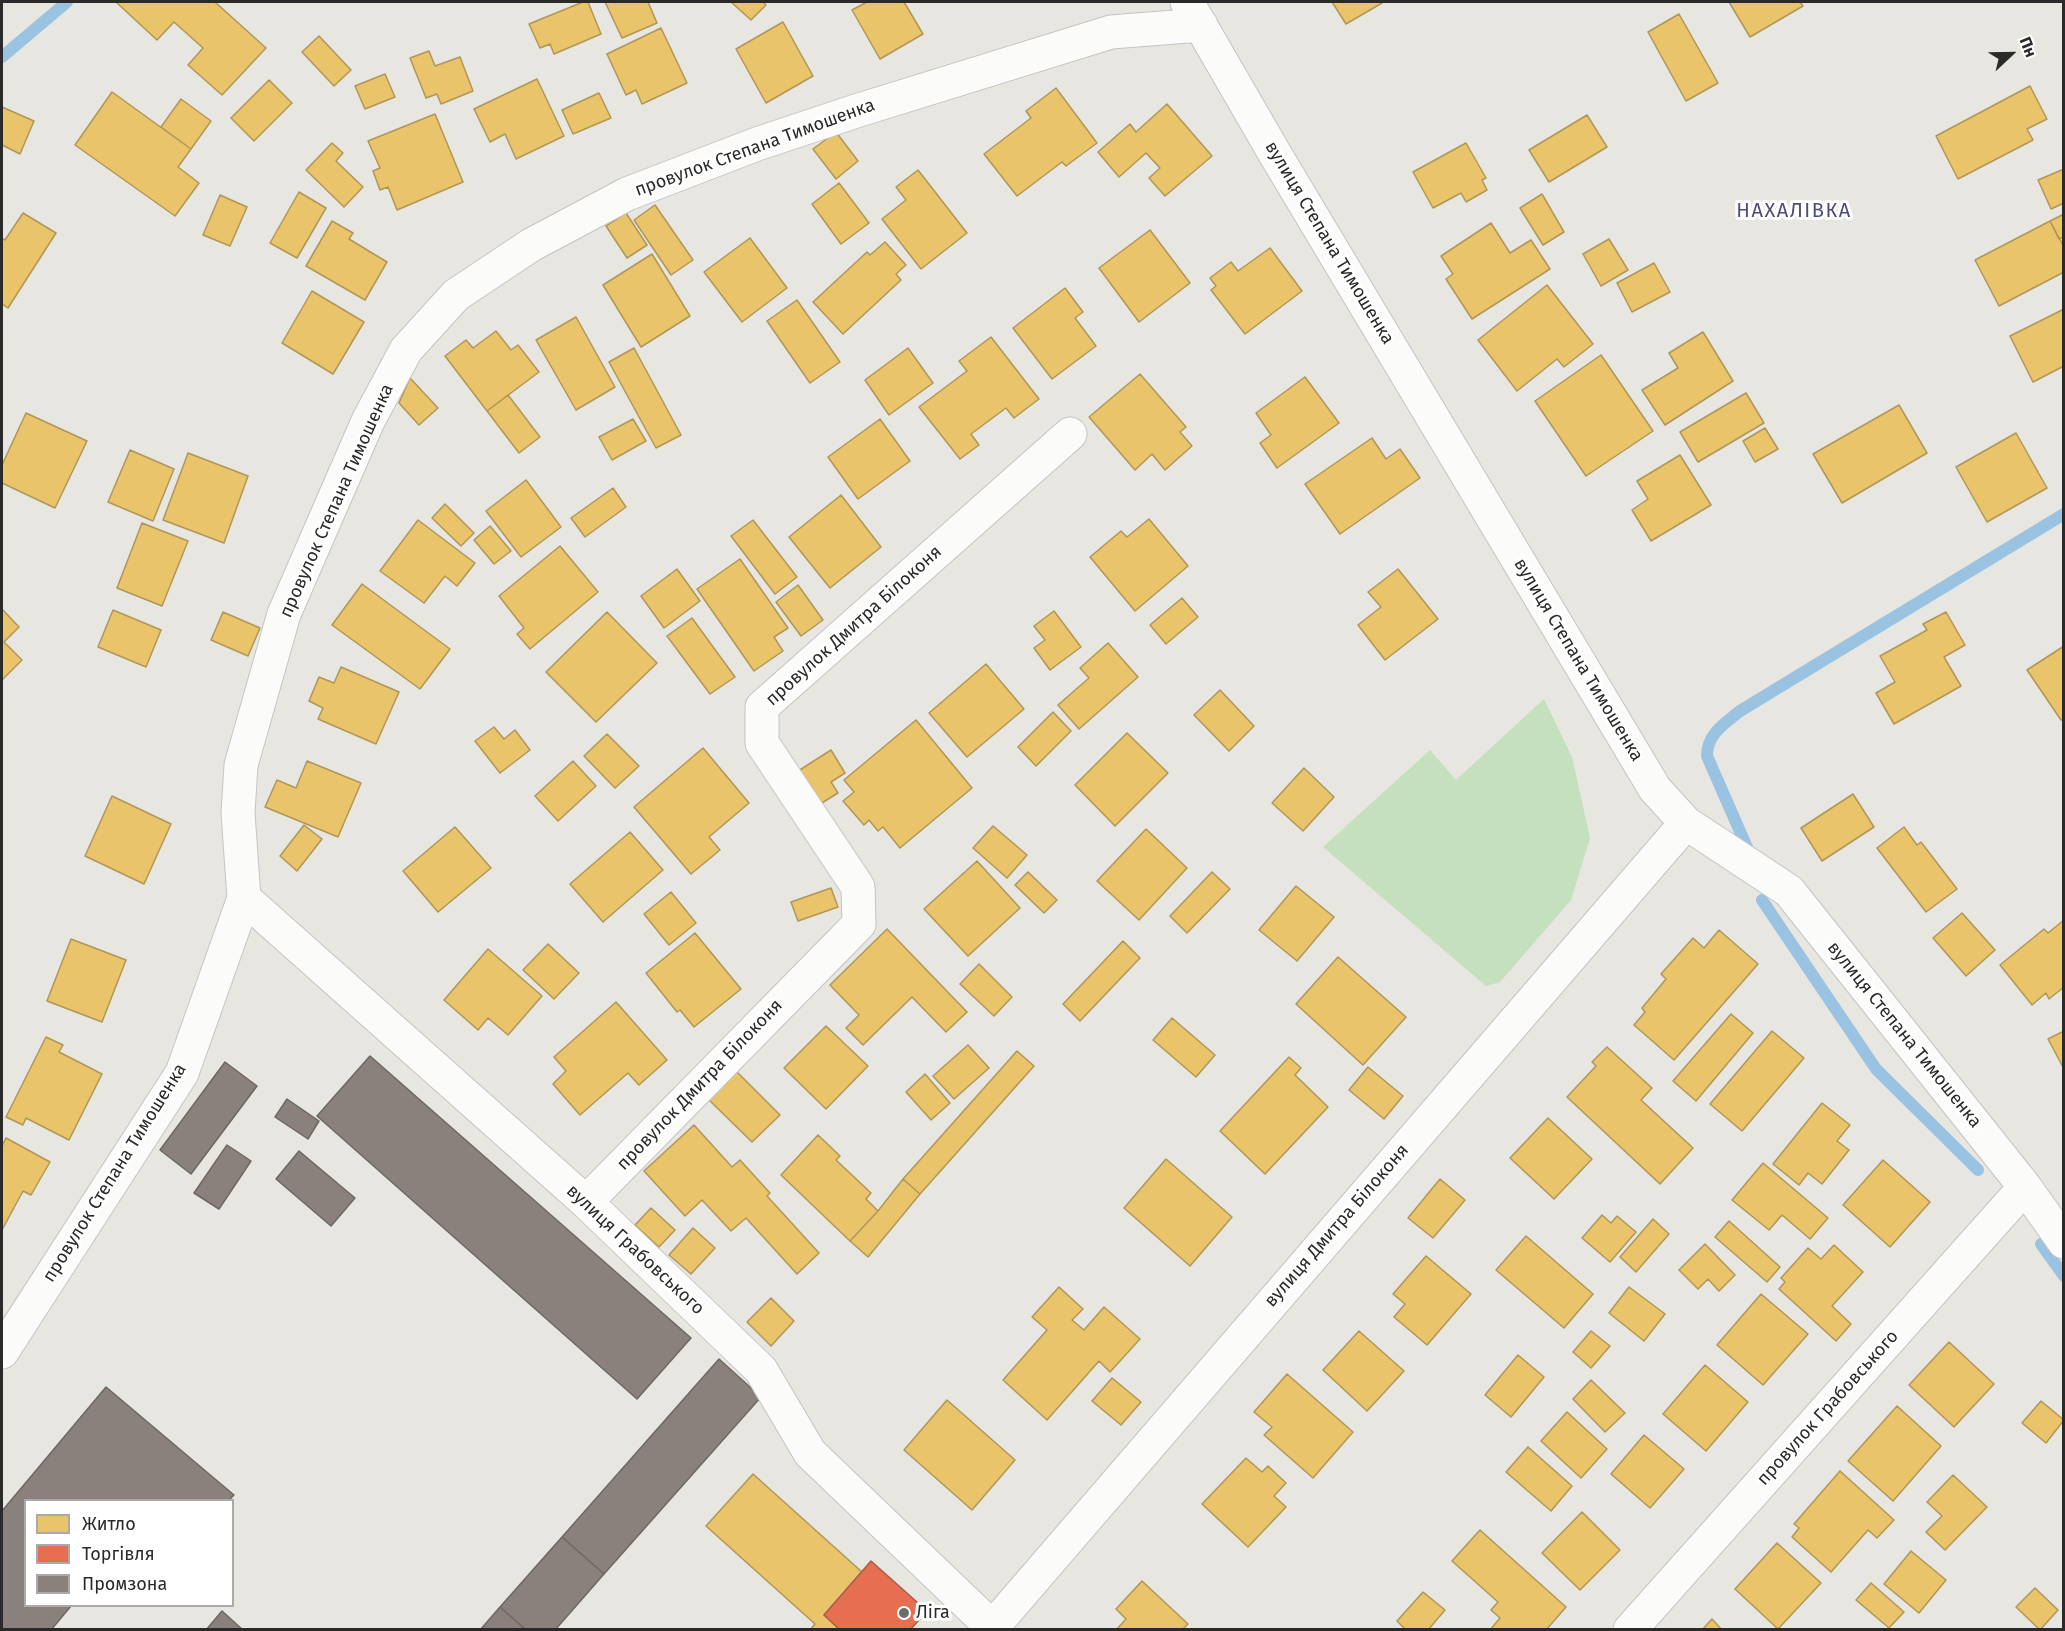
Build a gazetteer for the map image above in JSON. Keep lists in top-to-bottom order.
{
  "streets": {
    "street": [
      "провулок Степана Тимошенка",
      "вулиця Степана Тимошенка",
      "провулок Дмитра Білоконя",
      "вулиця Дмитра Білоконя",
      "вулиця Грабовського",
      "провулок Грабовського"
    ]
  },
  "crossings": [
    ["провулок Степана Тимошенка", "вулиця Степана Тимошенка"],
    ["провулок Степана Тимошенка", "вулиця Грабовського"],
    ["вулиця Степана Тимошенка", "вулиця Дмитра Білоконя"],
    ["вулиця Степана Тимошенка", "провулок Грабовського"],
    ["провулок Дмитра Білоконя", "вулиця Грабовського"],
    ["вулиця Дмитра Білоконя", "вулиця Грабовського"]
  ],
  "districts": ["НАХАЛІВКА"],
  "places": ["Ліга"],
  "legend": ["Житло", "Торгівля", "Промзона"],
  "north": "right"
}
